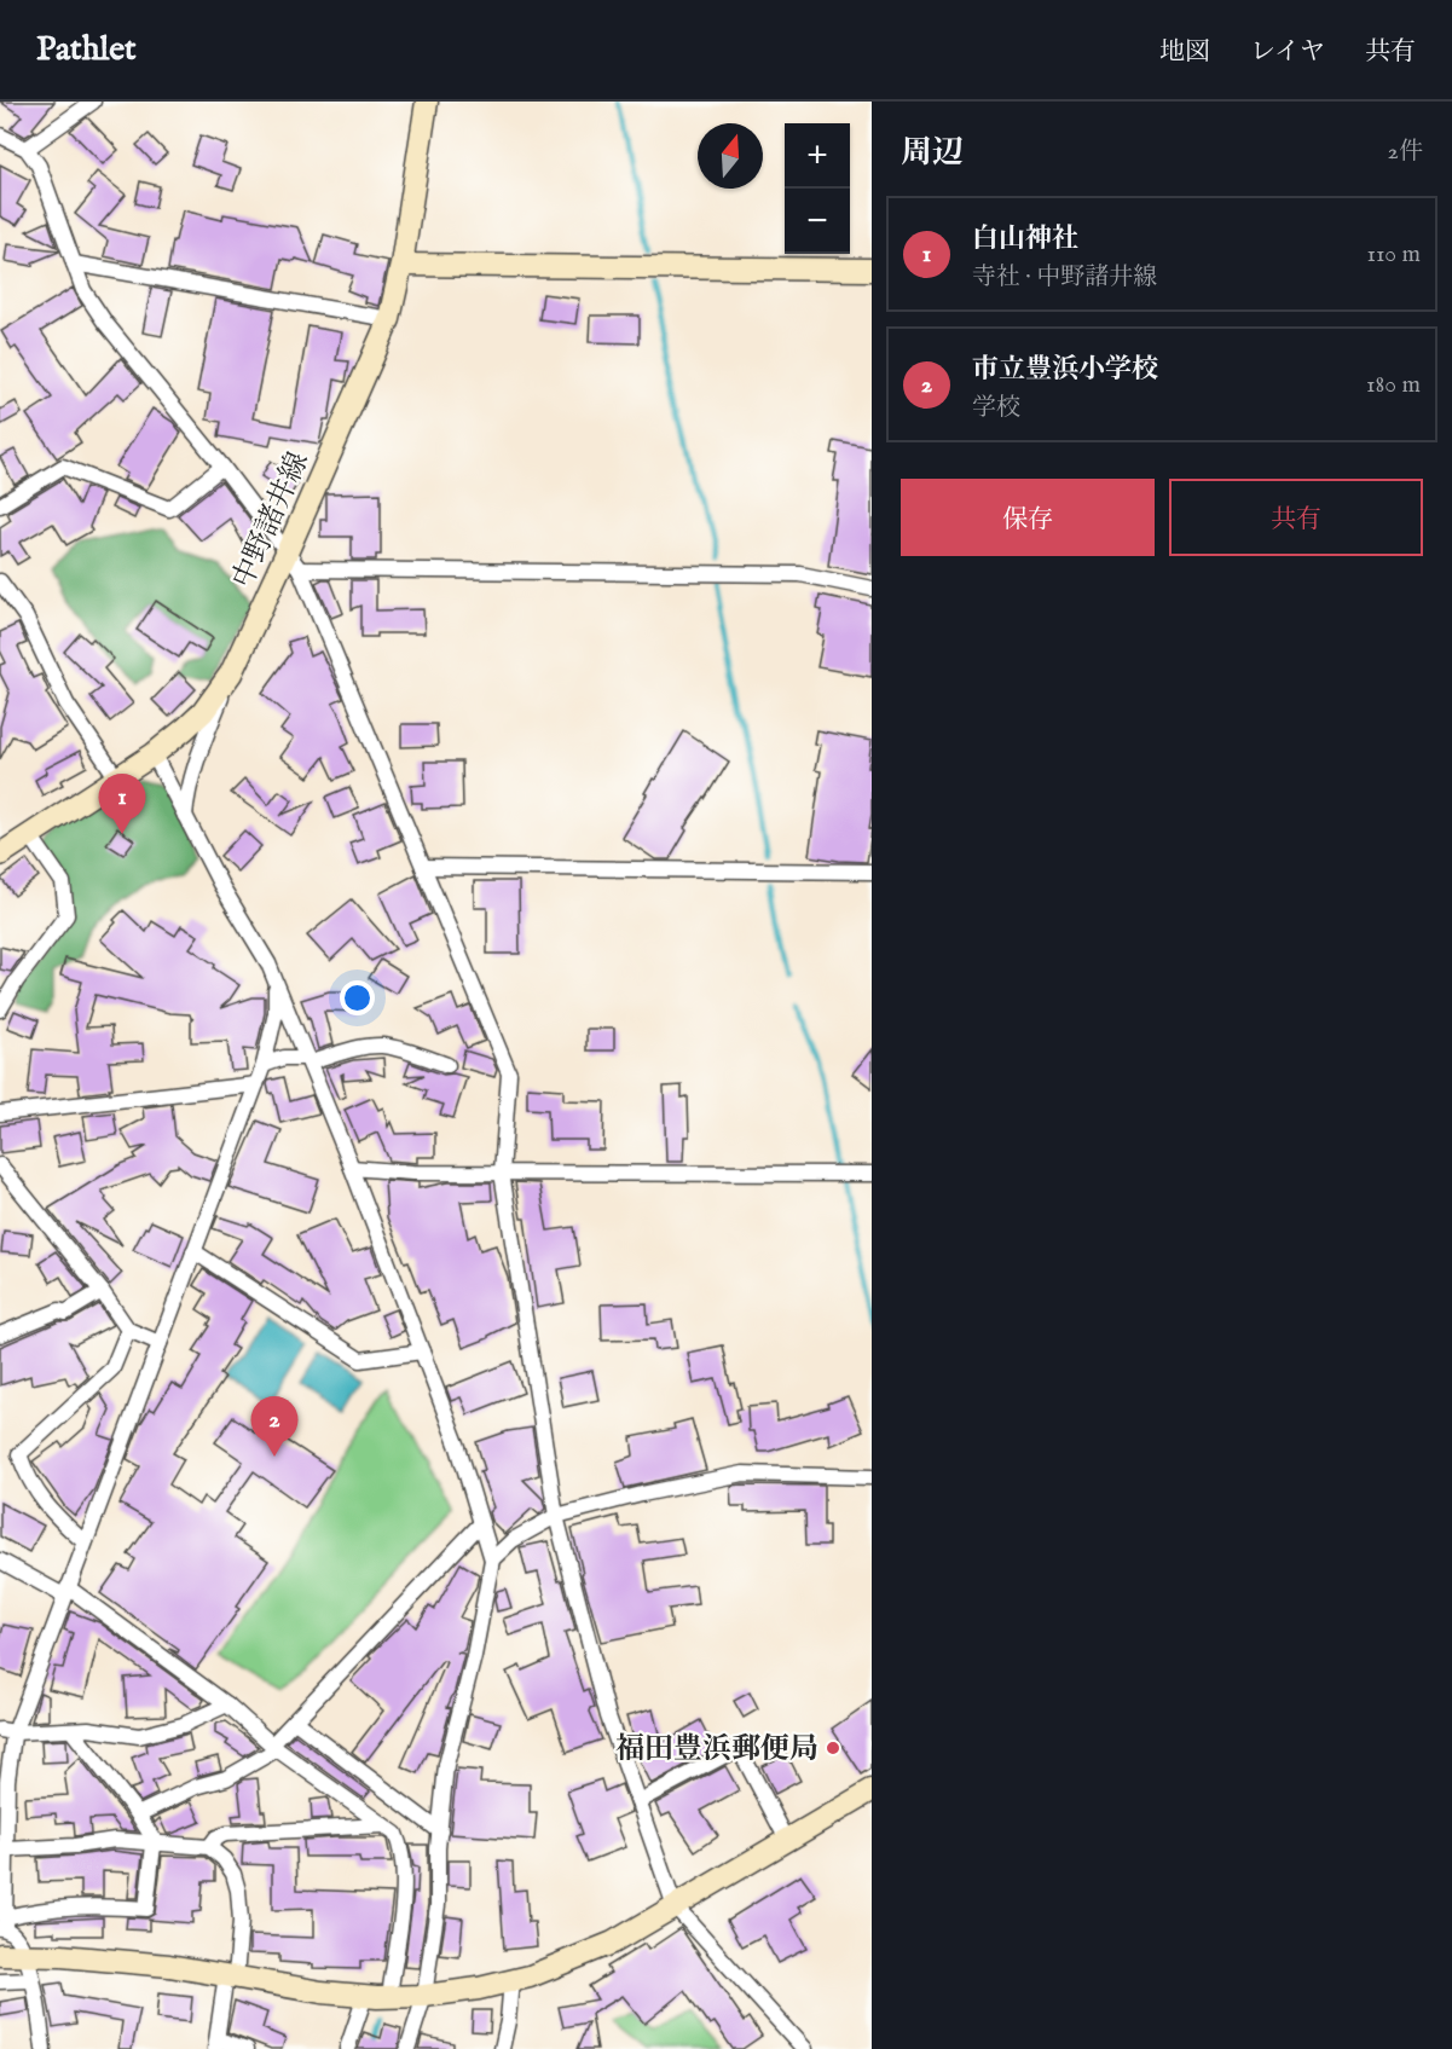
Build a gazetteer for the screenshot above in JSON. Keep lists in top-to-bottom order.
{
  "streets": {
    "street": ["中野諸井線"]
  },
  "places": ["福田豊浜郵便局"],
  "north": "top",
  "page": {
    "header": "Pathlet",
    "nav": ["地図", "レイヤ", "共有"],
    "heading": ["周辺", "2件"],
    "map_buttons": ["+", "−"],
    "list": [
      {
        "mark": "1",
        "name": "白山神社",
        "note": "寺社 · 中野諸井線",
        "value": "110 m"
      },
      {
        "mark": "2",
        "name": "市立豊浜小学校",
        "note": "学校",
        "value": "180 m"
      }
    ],
    "buttons": ["保存", "共有"],
    "pins": ["1", "2"]
  }
}
